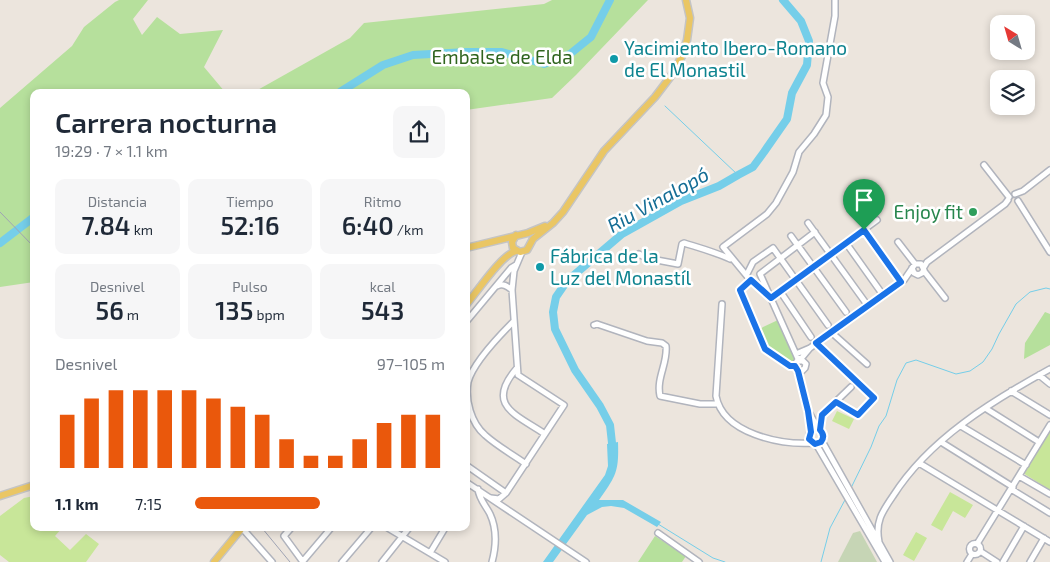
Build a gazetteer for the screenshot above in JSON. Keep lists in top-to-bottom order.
{
  "water": ["Riu Vinalopó"],
  "parks": ["Embalse de Elda"],
  "places": ["Yacimiento Ibero-Romano de El Monastil", "Enjoy fit", "Fábrica de la Luz del Monastíl"],
  "north": "top left",
  "page": {
    "heading": ["Carrera nocturna", "19:29 · 7 × 1.1 km"],
    "stats": [
      ["Distancia", "7.84 km"],
      ["Tiempo", "52:16"],
      ["Ritmo", "6:40 /km"],
      ["Desnivel", "56 m"],
      ["Pulso", "135 bpm"],
      ["kcal", "543"]
    ],
    "chart": ["Desnivel", "97–105 m"],
    "list": [
      {
        "name": "1.1 km",
        "note": "7:15"
      }
    ]
  }
}
